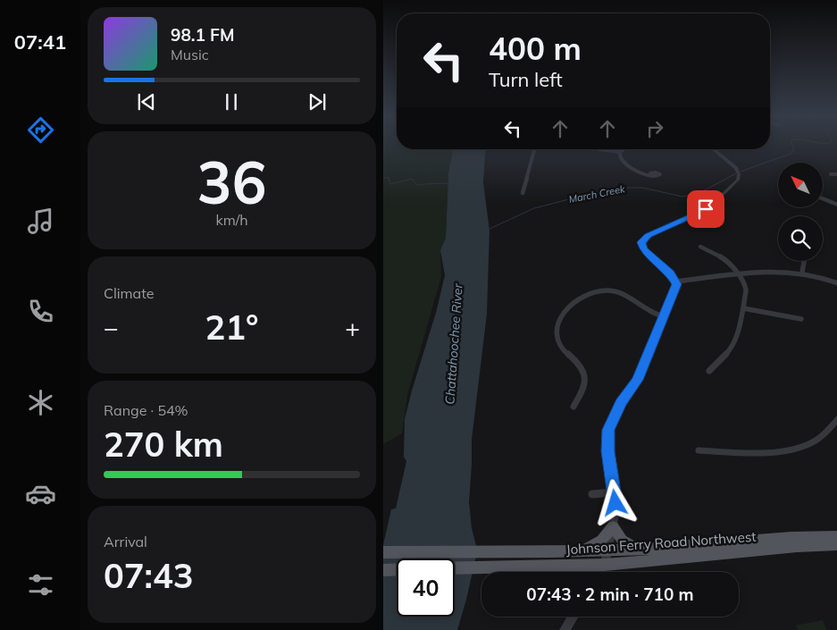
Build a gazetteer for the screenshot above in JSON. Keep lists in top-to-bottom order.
{
  "streets": {
    "main road": ["Johnson Ferry Road Northwest"]
  },
  "water": ["March Creek", "Chattahoochee River"],
  "north": "top left",
  "page": {
    "tabs": "07:41",
    "turn": ["400 m", "Turn left"],
    "song": ["98.1 FM", "Music"],
    "tile": [
      ["36", "km/h"],
      "Climate",
      ["Range · 54%", "270 km"],
      ["Arrival", "07:43"]
    ],
    "heat": ["−", "21°", "+"],
    "limit": "40",
    "trip": "07:43 · 2 min · 710 m"
  }
}
